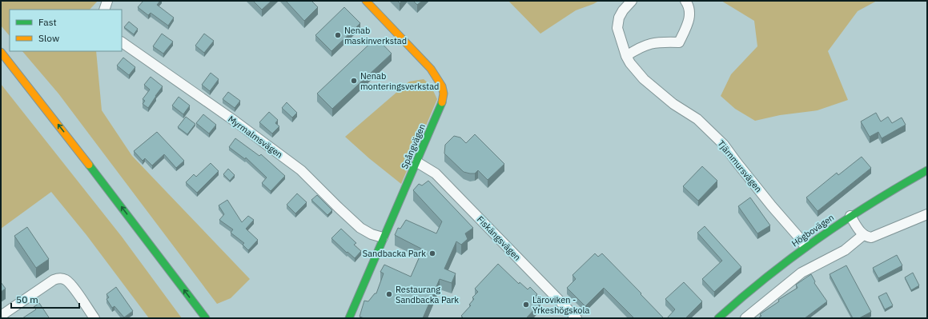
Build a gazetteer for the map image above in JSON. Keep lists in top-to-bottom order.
{
  "streets": {
    "main road": ["Spångvägen", "Högbovägen"],
    "street": ["Myrmalmsvägen", "Tjärnmursvägen", "Fiskängsvägen"]
  },
  "crossings": [
    ["Myrmalmsvägen", "Spångvägen"],
    ["Spångvägen", "Fiskängsvägen"],
    ["Tjärnmursvägen", "Högbovägen"]
  ],
  "places": [
    "Nenab maskinverkstad",
    "Nenab monteringsverkstad",
    "Sandbacka Park",
    "Restaurang Sandbacka Park",
    "Läroviken - Yrkeshögskola"
  ],
  "legend": ["Fast", "Slow"],
  "scale_bar": "50 m"
}
